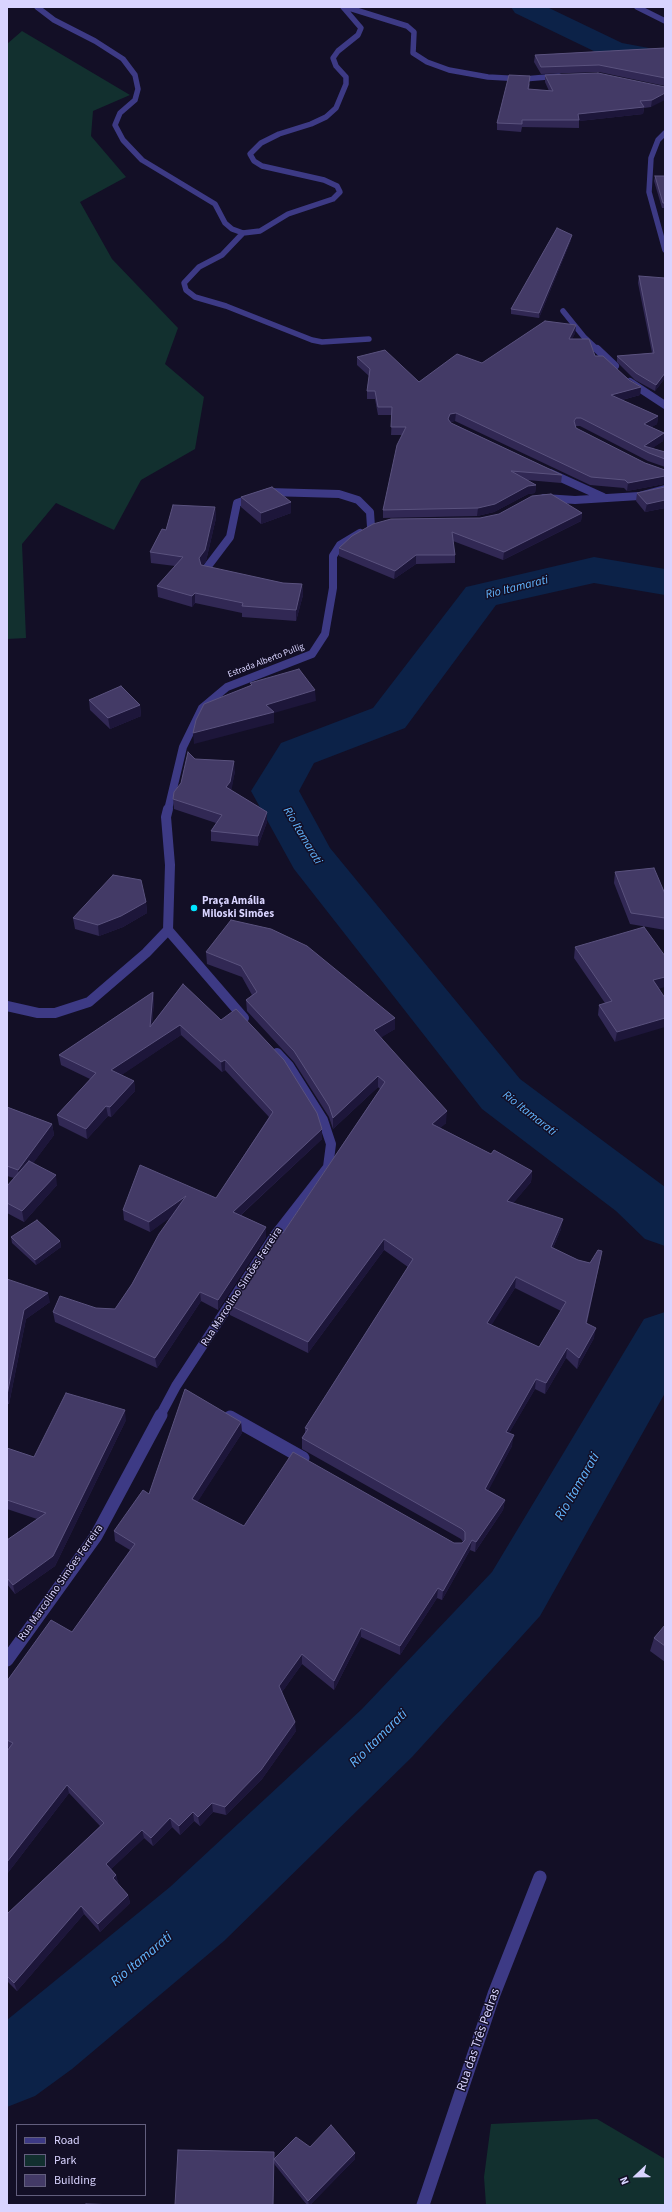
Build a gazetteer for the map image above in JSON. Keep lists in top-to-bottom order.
{
  "streets": {
    "street": ["Estrada Alberto Pullig", "Rua Marcolino Simões Ferreira", "Rua das Três Pedras"]
  },
  "water": ["Rio Itamarati"],
  "places": ["Praça Amália Miloski Simões"],
  "legend": ["Road", "Park", "Building"],
  "north": "left"
}
